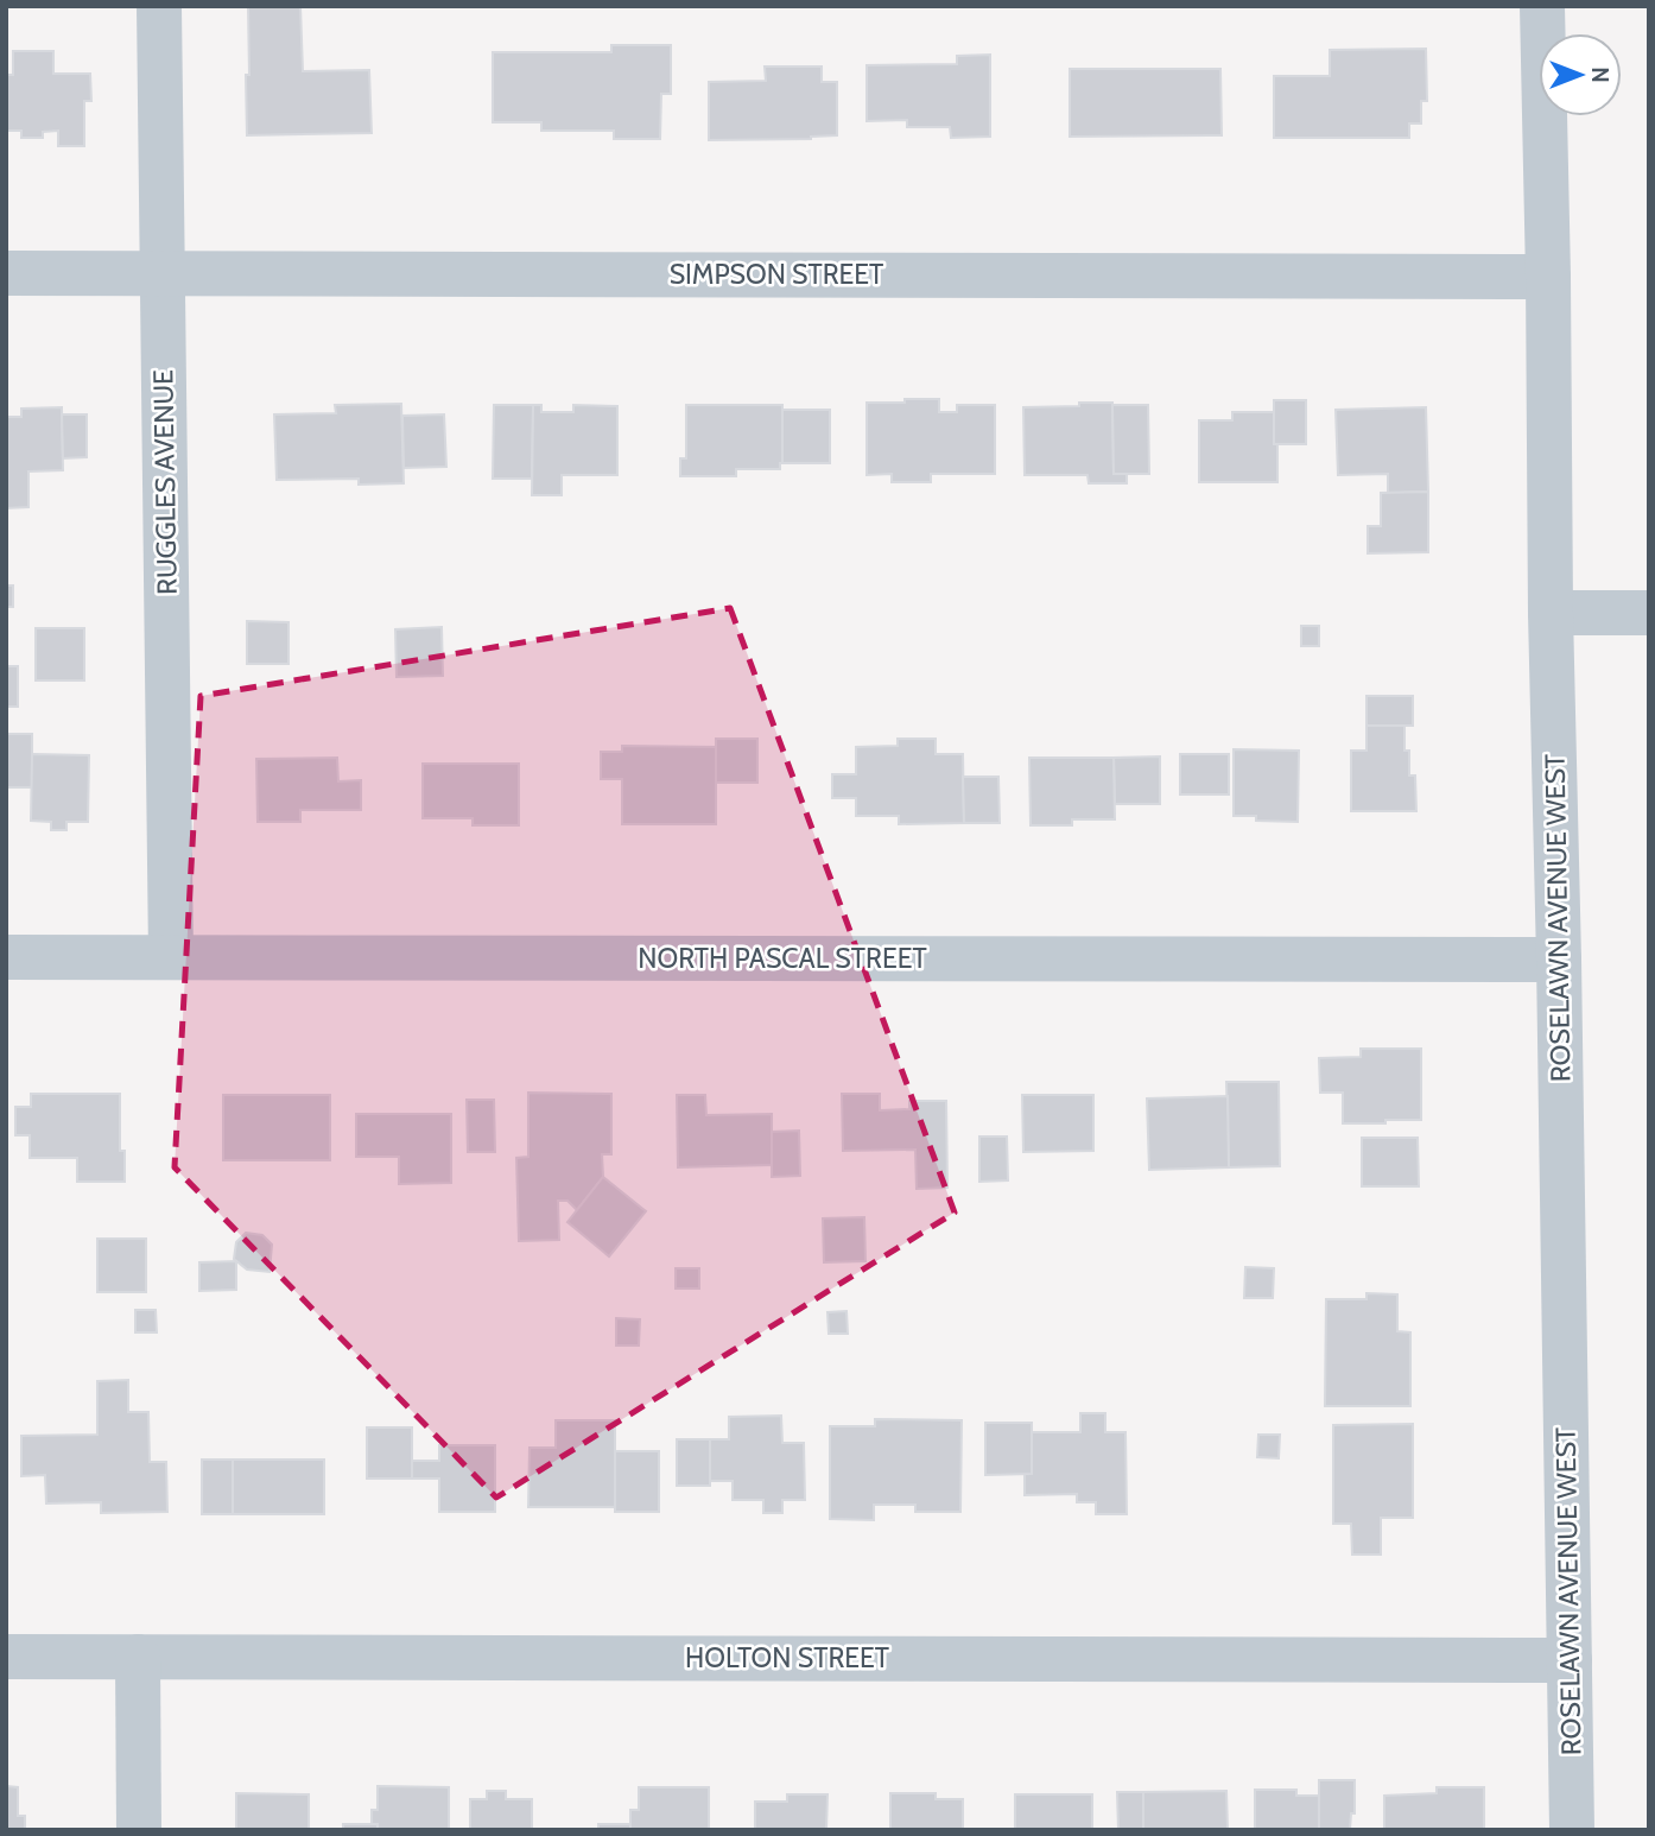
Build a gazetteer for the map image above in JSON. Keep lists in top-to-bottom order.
{
  "streets": {
    "street": [
      "SIMPSON STREET",
      "RUGGLES AVENUE",
      "ROSELAWN AVENUE WEST",
      "NORTH PASCAL STREET",
      "HOLTON STREET"
    ]
  },
  "crossings": [
    ["SIMPSON STREET", "RUGGLES AVENUE"],
    ["SIMPSON STREET", "ROSELAWN AVENUE WEST"],
    ["RUGGLES AVENUE", "NORTH PASCAL STREET"],
    ["ROSELAWN AVENUE WEST", "NORTH PASCAL STREET"],
    ["ROSELAWN AVENUE WEST", "HOLTON STREET"]
  ],
  "north": "right"
}
